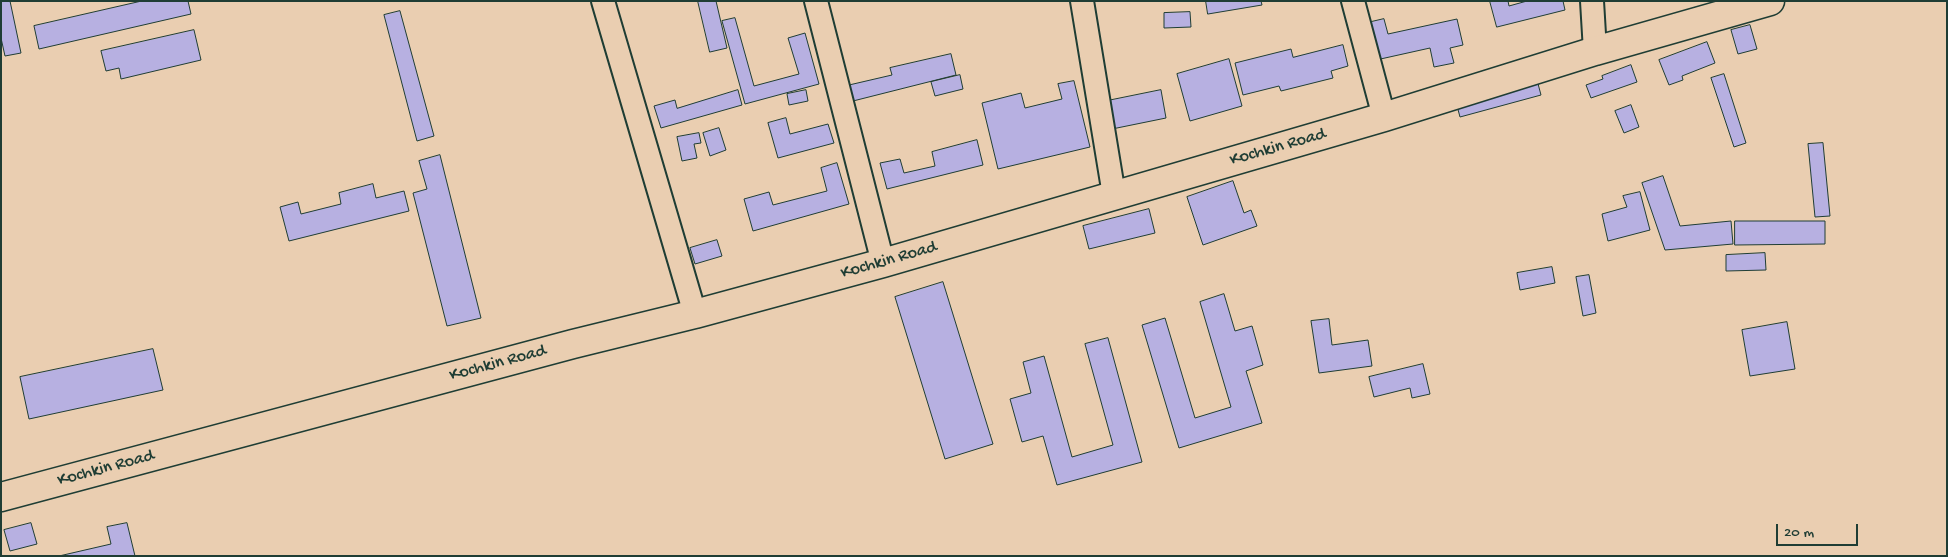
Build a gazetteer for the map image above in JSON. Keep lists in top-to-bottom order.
{
  "streets": {
    "main road": ["Kochkin Road"]
  },
  "scale_bar": "20 m"
}
